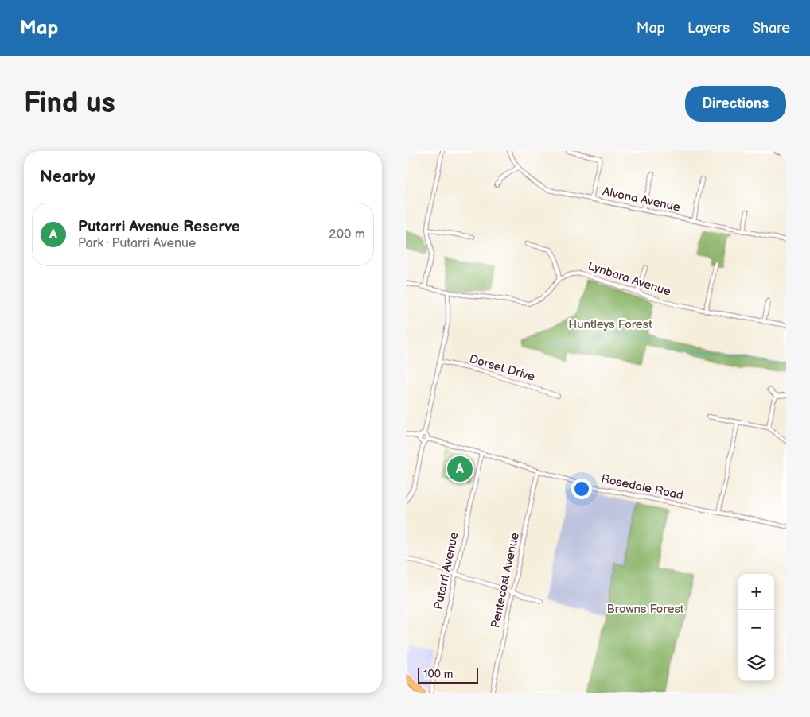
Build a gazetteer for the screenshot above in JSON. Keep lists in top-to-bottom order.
{
  "streets": {
    "street": [
      "Alvona Avenue",
      "Lynbara Avenue",
      "Dorset Drive",
      "Rosedale Road",
      "Putarri Avenue",
      "Pentecost Avenue"
    ]
  },
  "crossings": [
    ["Rosedale Road", "Putarri Avenue"],
    ["Rosedale Road", "Pentecost Avenue"]
  ],
  "parks": ["Huntleys Forest", "Browns Forest"],
  "scale_bar": "100 m",
  "page": {
    "header": "Map",
    "nav": ["Map", "Layers", "Share"],
    "buttons": "Directions",
    "title": "Find us",
    "heading": "Nearby",
    "list": [
      {
        "mark": "A",
        "name": "Putarri Avenue Reserve",
        "note": "Park · Putarri Avenue",
        "value": "200 m"
      }
    ],
    "pins": "A",
    "map_buttons": ["+", "−"],
    "scale": "100 m"
  }
}
